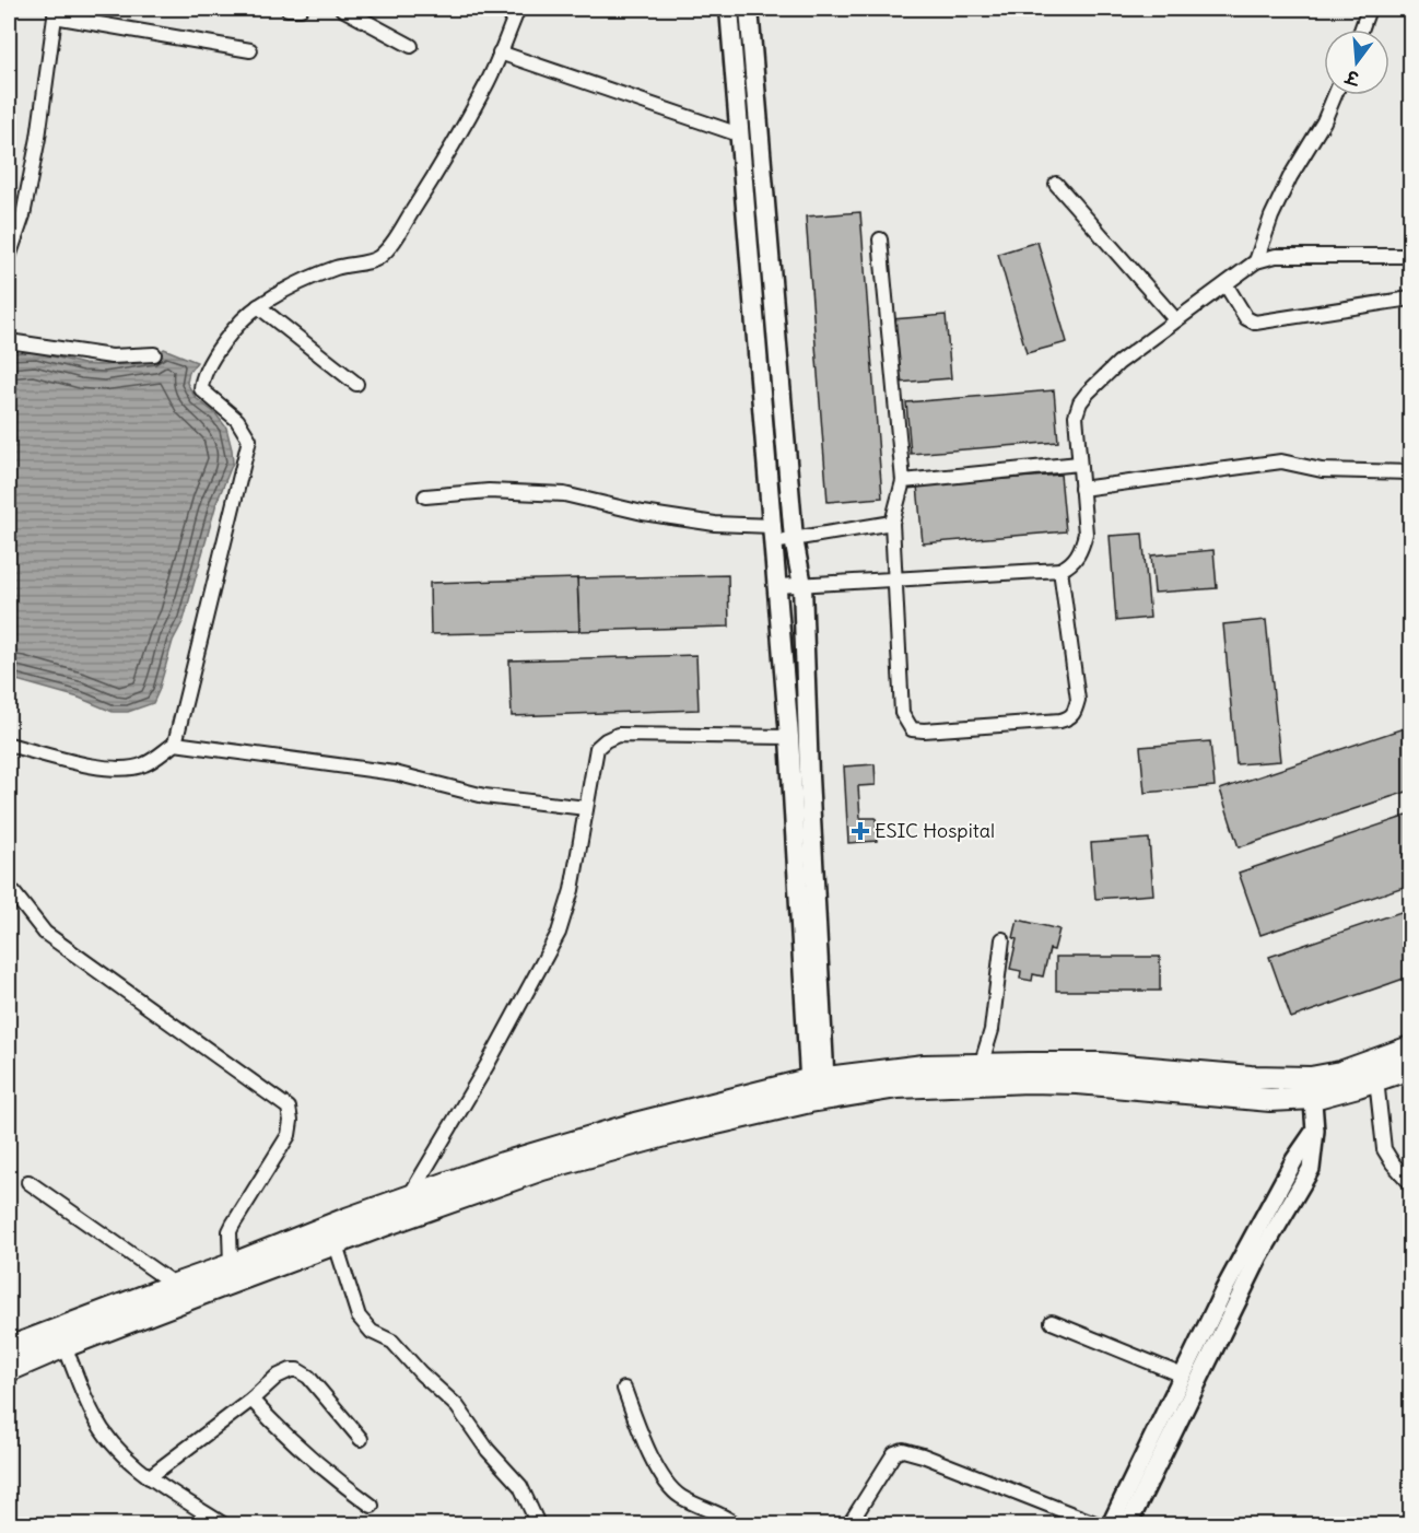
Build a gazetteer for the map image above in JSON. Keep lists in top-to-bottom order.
{
  "places": {
    "health": ["ESIC Hospital"]
  },
  "north": "bottom"
}
